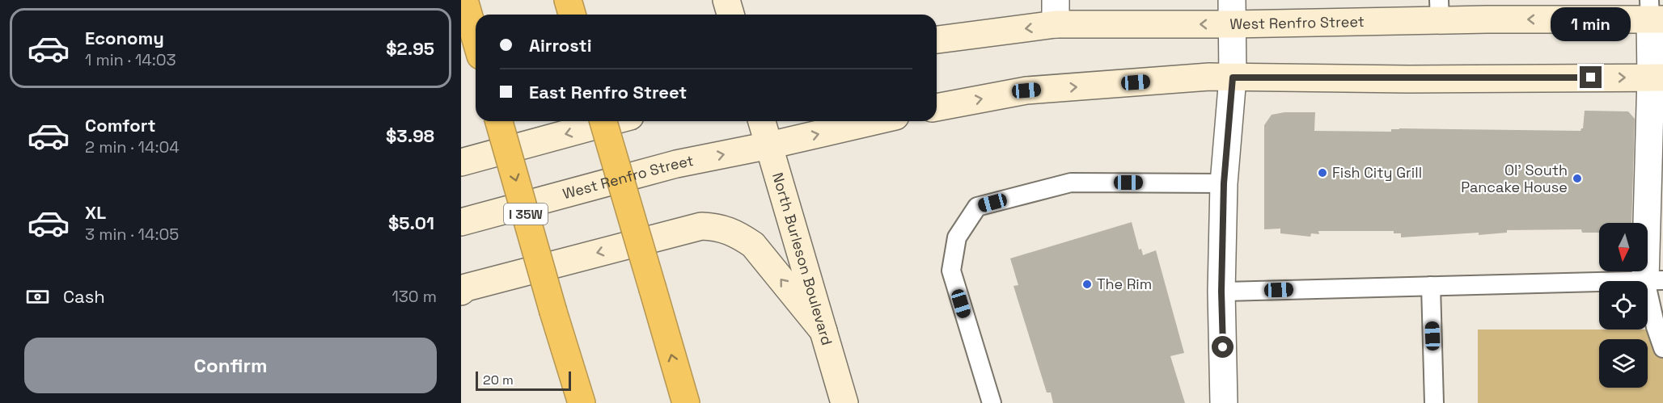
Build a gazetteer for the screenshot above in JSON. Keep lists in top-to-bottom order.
{
  "streets": {
    "highway": ["I 35W"],
    "main road": ["West Renfro Street", "North Burleson Boulevard"]
  },
  "crossings": [
    ["West Renfro Street", "North Burleson Boulevard"]
  ],
  "places": ["Fish City Grill", "Ol' South Pancake House", "The Rim"],
  "scale_bar": "20 m",
  "north": "bottom",
  "page": {
    "bubble": "1 min",
    "list": [
      {
        "name": "Economy",
        "note": "1 min · 14:03",
        "value": "$2.95"
      },
      {
        "name": "Comfort",
        "note": "2 min · 14:04",
        "value": "$3.98"
      },
      {
        "name": "XL",
        "note": "3 min · 14:05",
        "value": "$5.01"
      }
    ],
    "banner": ["Airrosti", "East Renfro Street"],
    "pay": ["Cash", "130 m"],
    "buttons": "Confirm",
    "scale": "20 m"
  }
}
